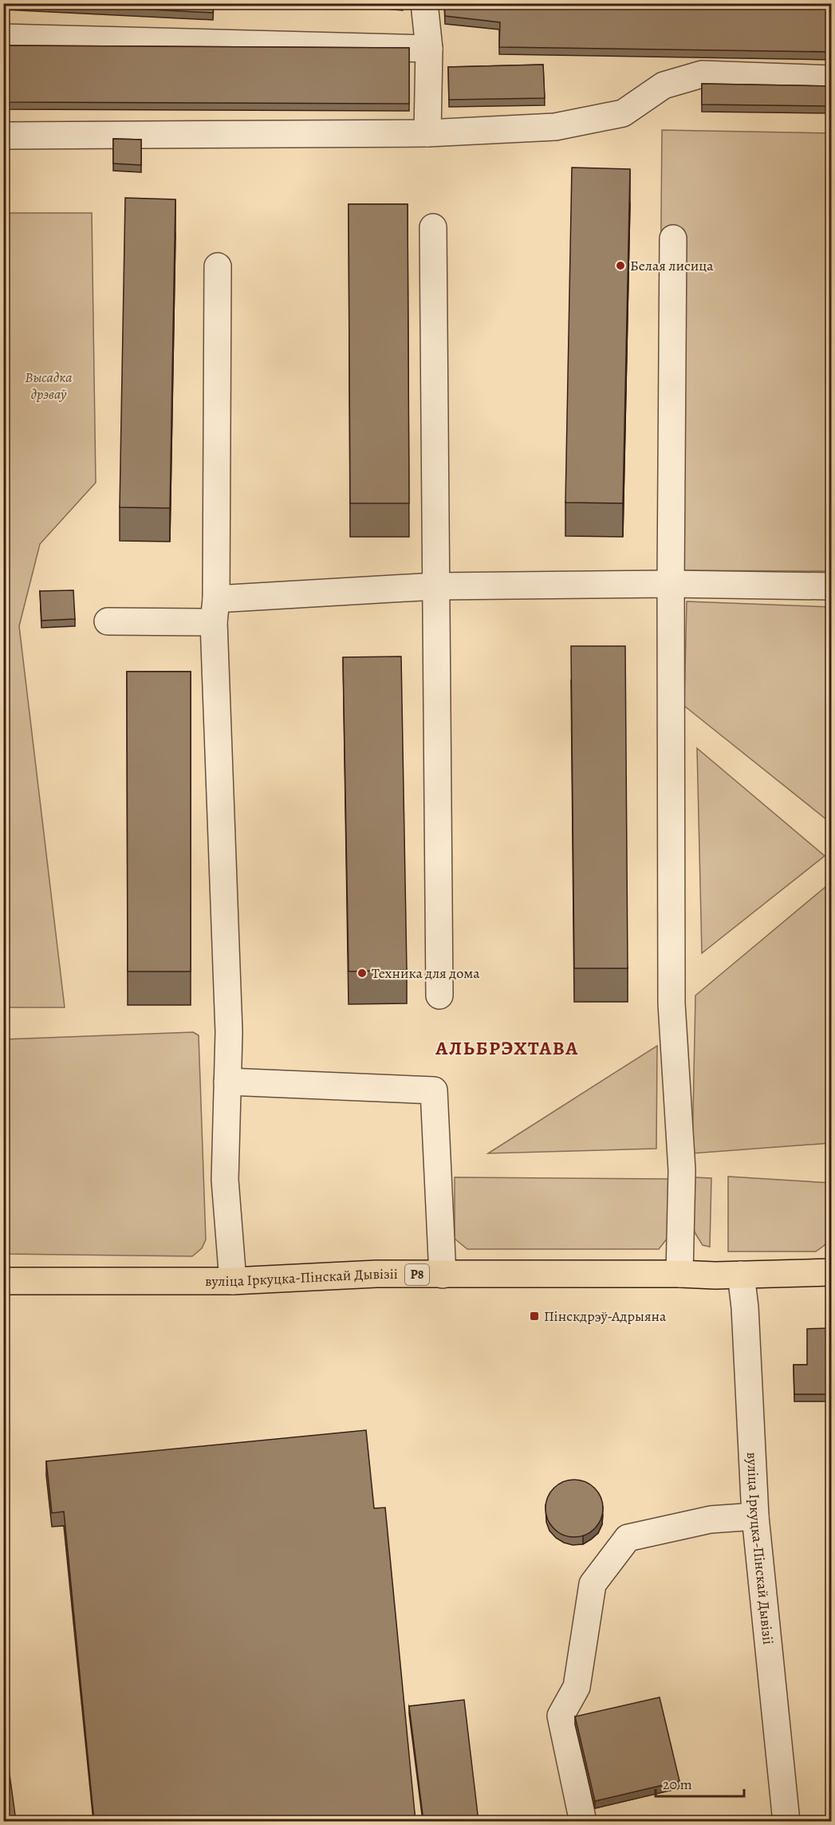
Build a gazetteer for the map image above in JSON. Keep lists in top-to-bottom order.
{
  "streets": {
    "main road": ["Р8", "вуліца Іркуцка-Пінскай Дывізіі"]
  },
  "districts": ["АЛЬБРЭХТАВА"],
  "parks": ["Высадка дрэваў"],
  "places": {
    "other": ["Белая лисица", "Техника для дома"],
    "transit": ["Пінскдрэў-Адрыяна"]
  },
  "scale_bar": "20 m"
}
